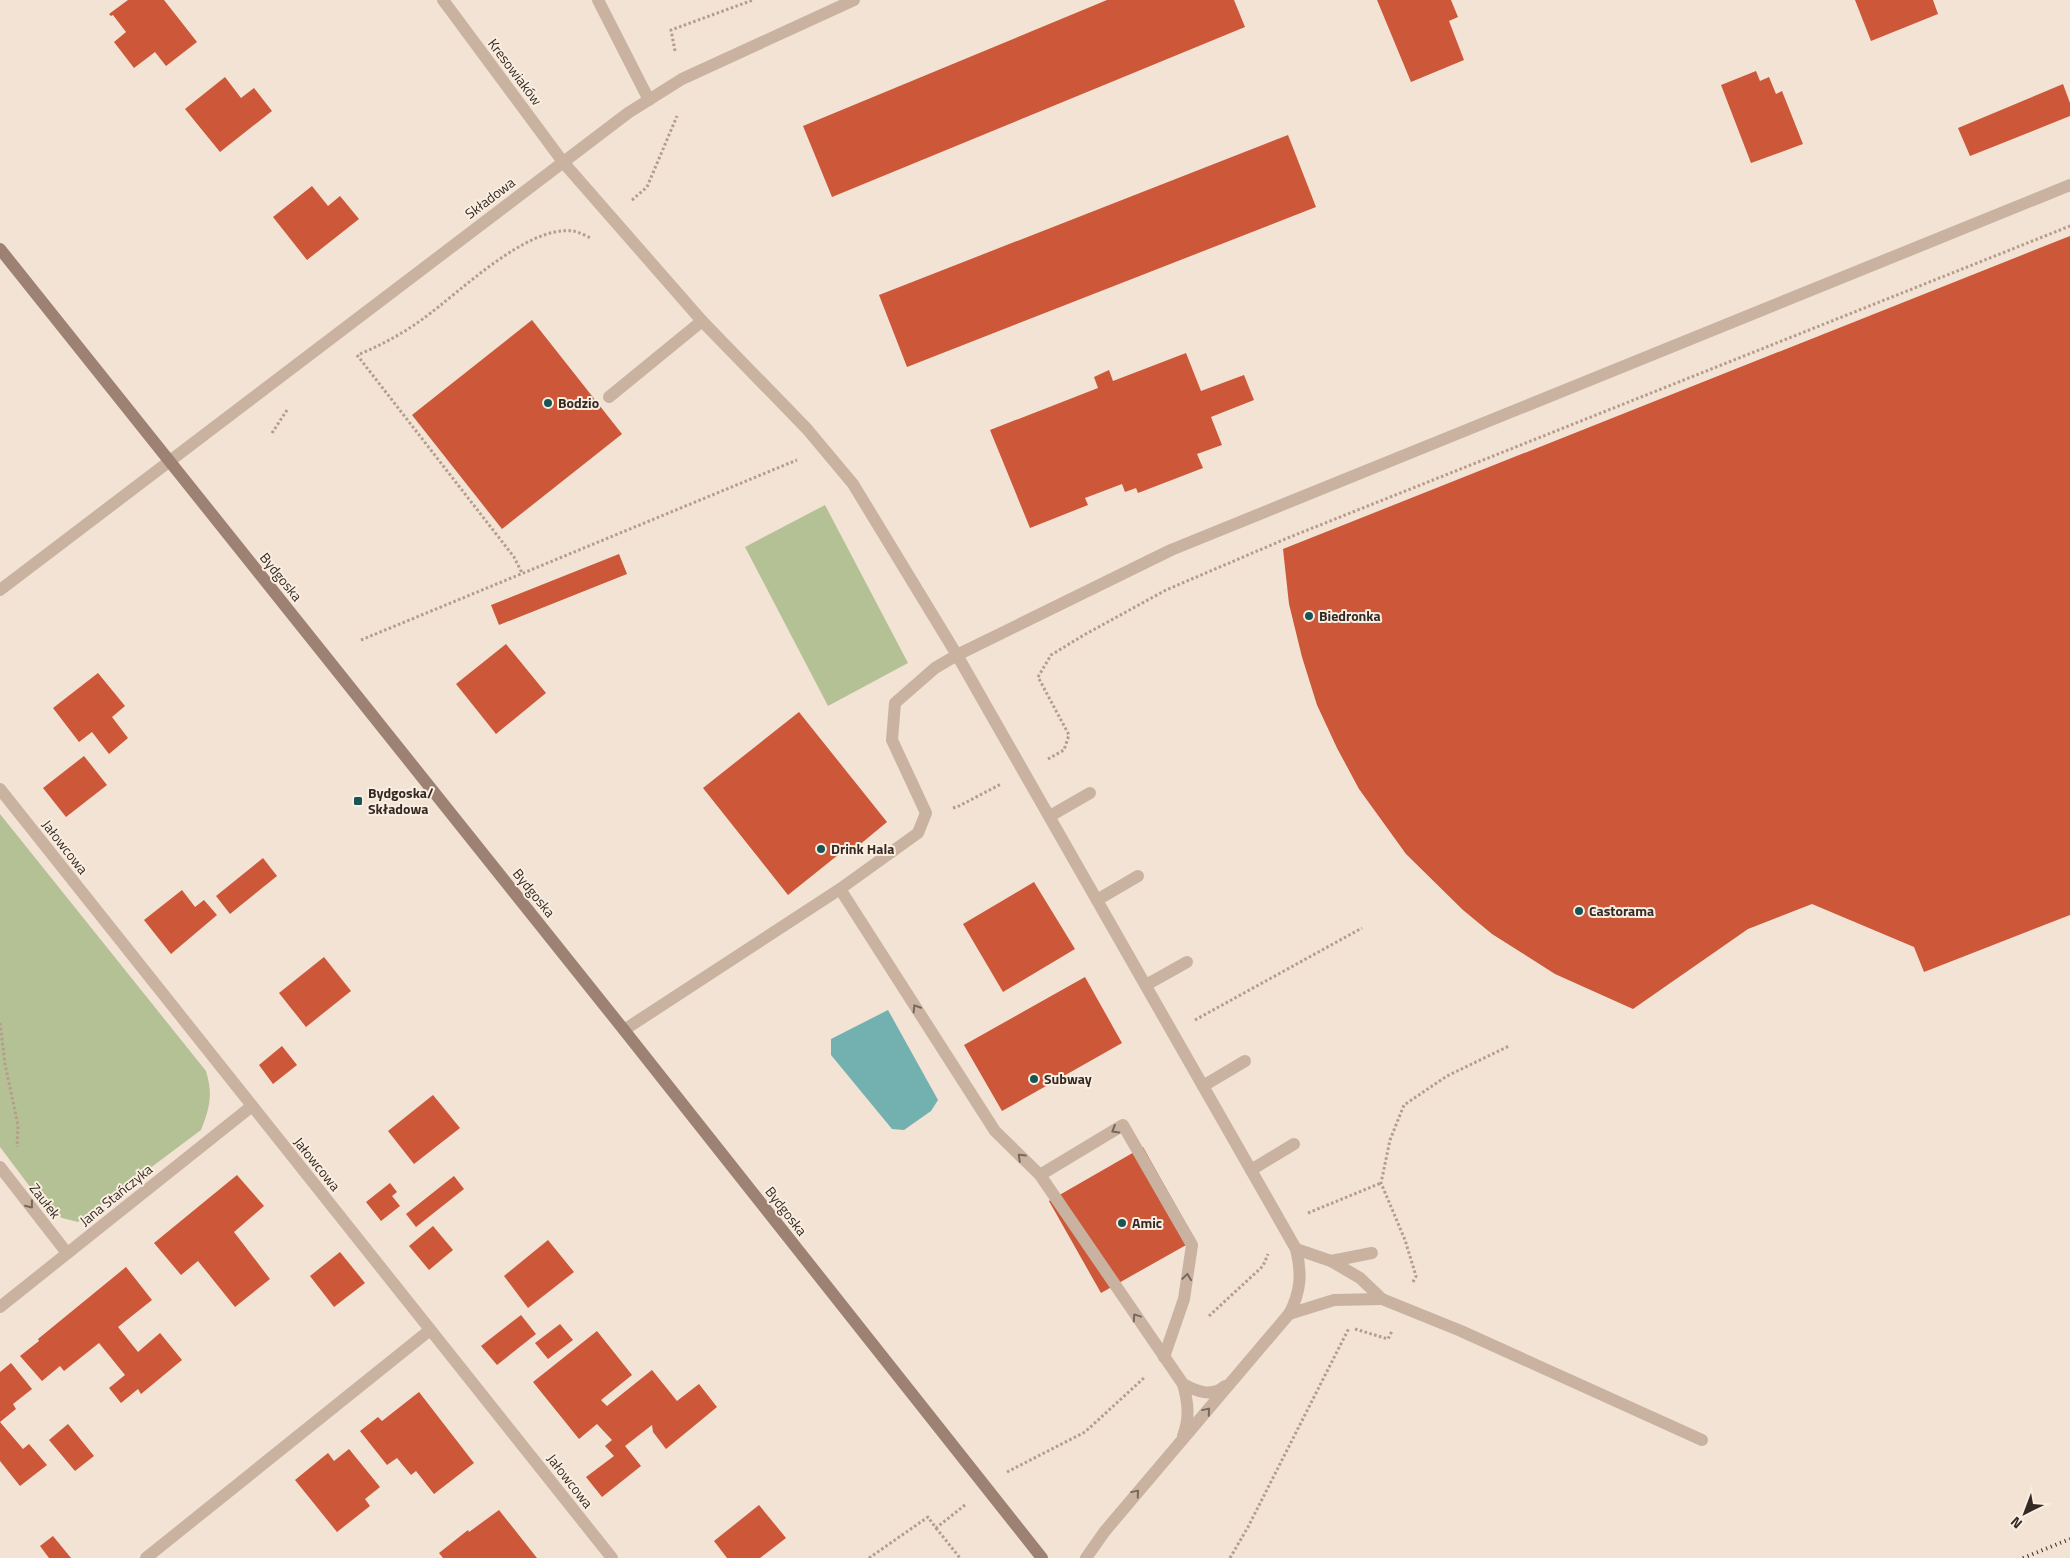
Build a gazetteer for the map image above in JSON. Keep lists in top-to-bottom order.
{
  "streets": {
    "street": [
      "Kresowiaków",
      "Składowa",
      "Bydgoska",
      "Jałowcowa",
      "Jana Stańczyka",
      "Zaułek"
    ]
  },
  "crossings": [
    ["Kresowiaków", "Składowa"],
    ["Składowa", "Bydgoska"],
    ["Jałowcowa", "Jana Stańczyka"],
    ["Jana Stańczyka", "Zaułek"]
  ],
  "one_way": ["Zaułek"],
  "places": {
    "other": [
      "Bodzio",
      "Biedronka",
      "Drink Hala",
      "Castorama",
      "Subway",
      "Amic"
    ],
    "transit": ["Bydgoska/ Składowa"]
  },
  "north": "bottom left"
}
